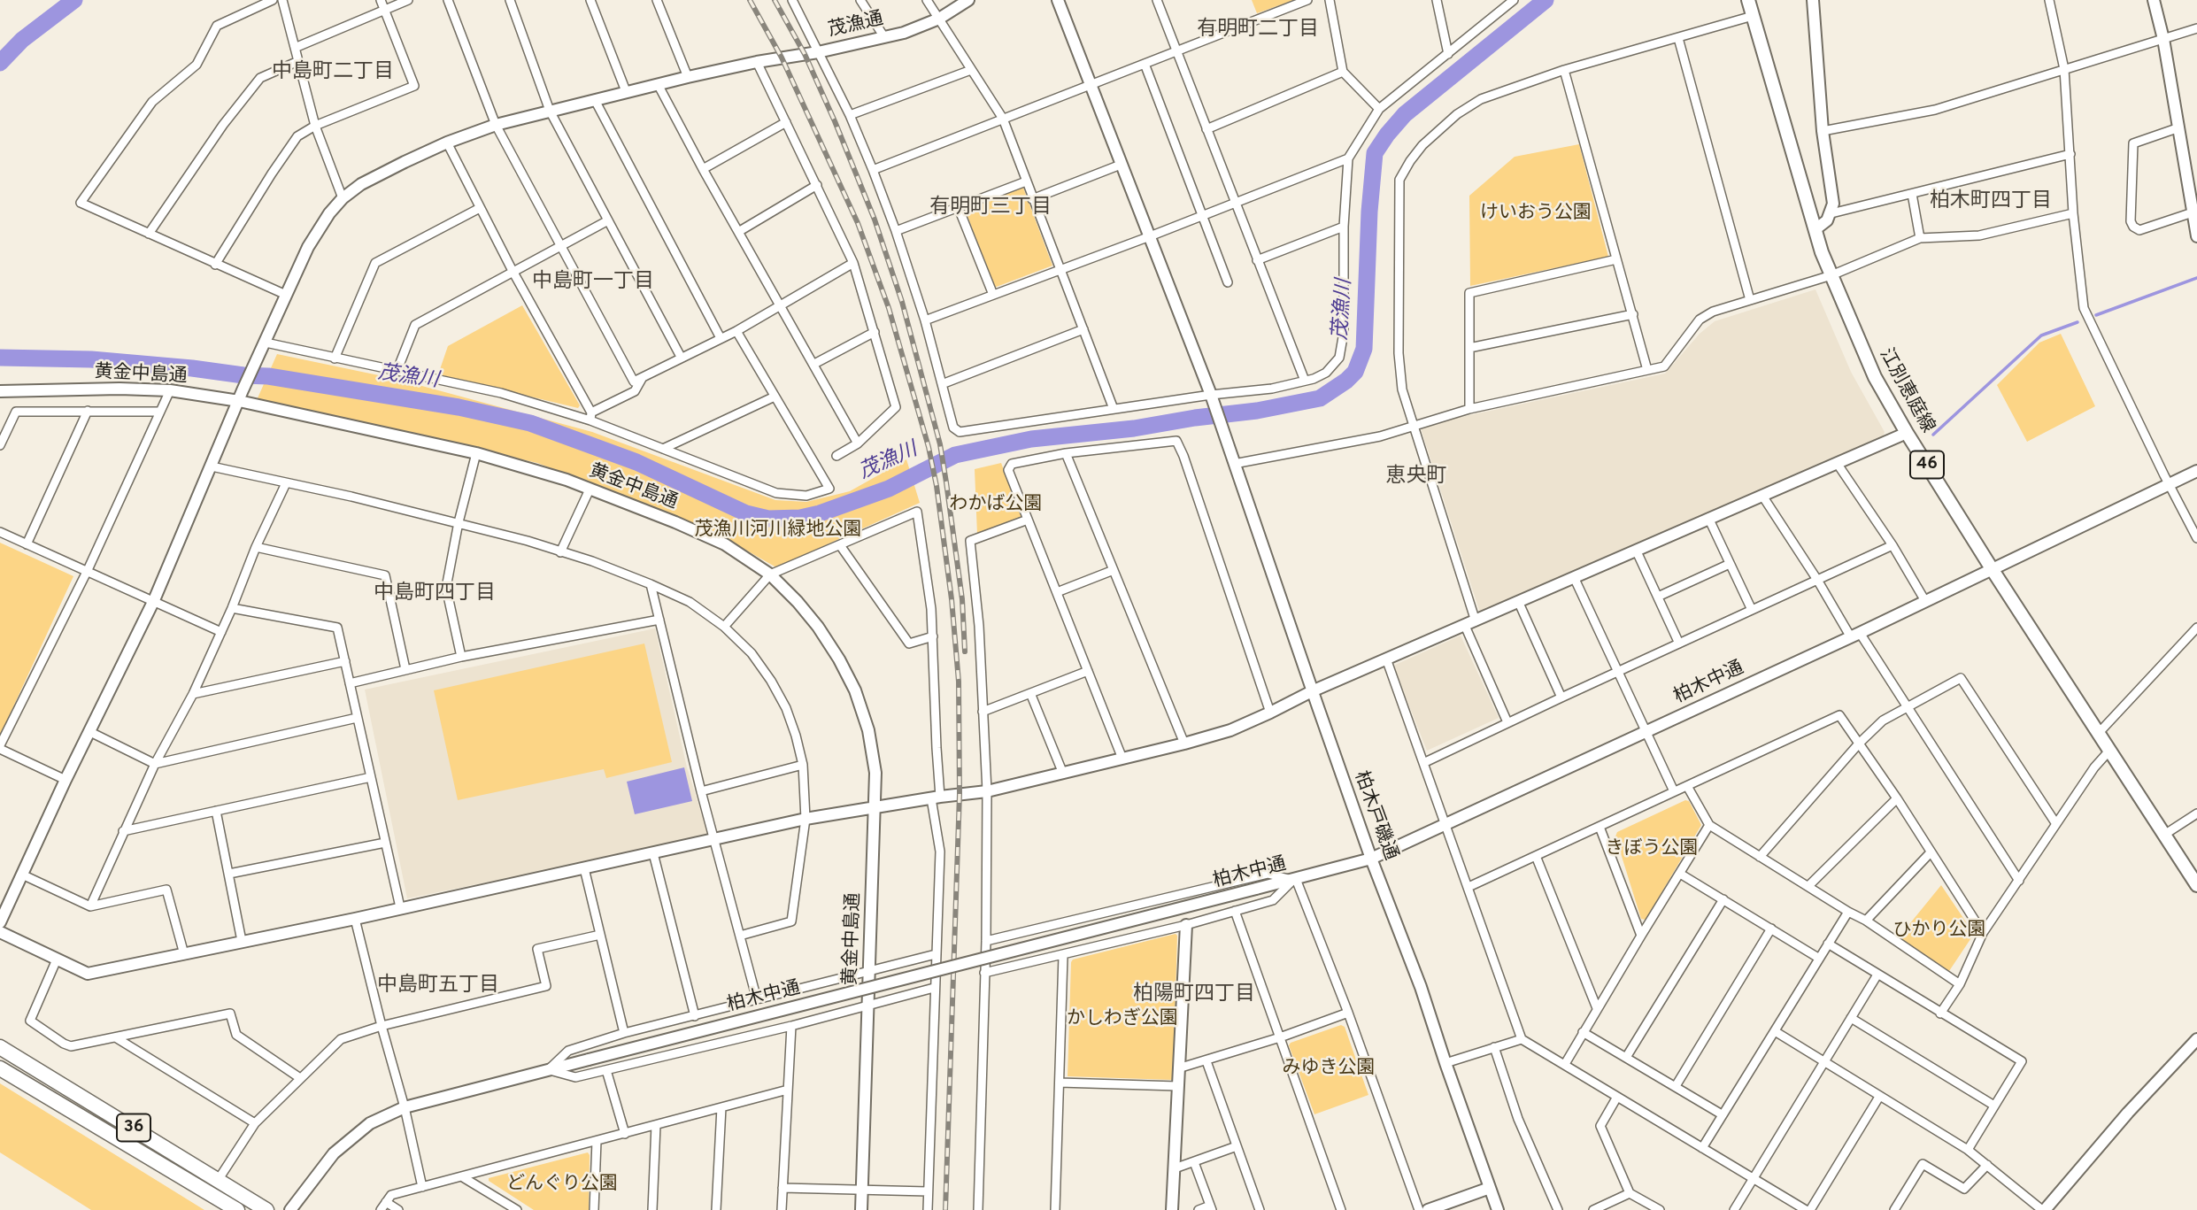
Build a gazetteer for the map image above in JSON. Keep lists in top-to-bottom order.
{
  "streets": {
    "highway": ["36"],
    "main road": ["江別恵庭線", "46"],
    "street": [
      "茂漁通",
      "黄金中島通",
      "柏木中通",
      "柏木戸磯通"
    ]
  },
  "crossings": [
    ["茂漁通", "黄金中島通"],
    ["江別恵庭線", "柏木中通"],
    ["柏木中通", "柏木戸磯通"]
  ],
  "districts": [
    "有明町二丁目",
    "中島町二丁目",
    "柏木町四丁目",
    "有明町三丁目",
    "中島町一丁目",
    "恵央町",
    "中島町四丁目",
    "中島町五丁目",
    "柏陽町四丁目"
  ],
  "water": ["茂漁川"],
  "parks": [
    "けいおう公園",
    "わかば公園",
    "茂漁川河川緑地公園",
    "きぼう公園",
    "ひかり公園",
    "かしわぎ公園",
    "みゆき公園",
    "どんぐり公園"
  ]
}
